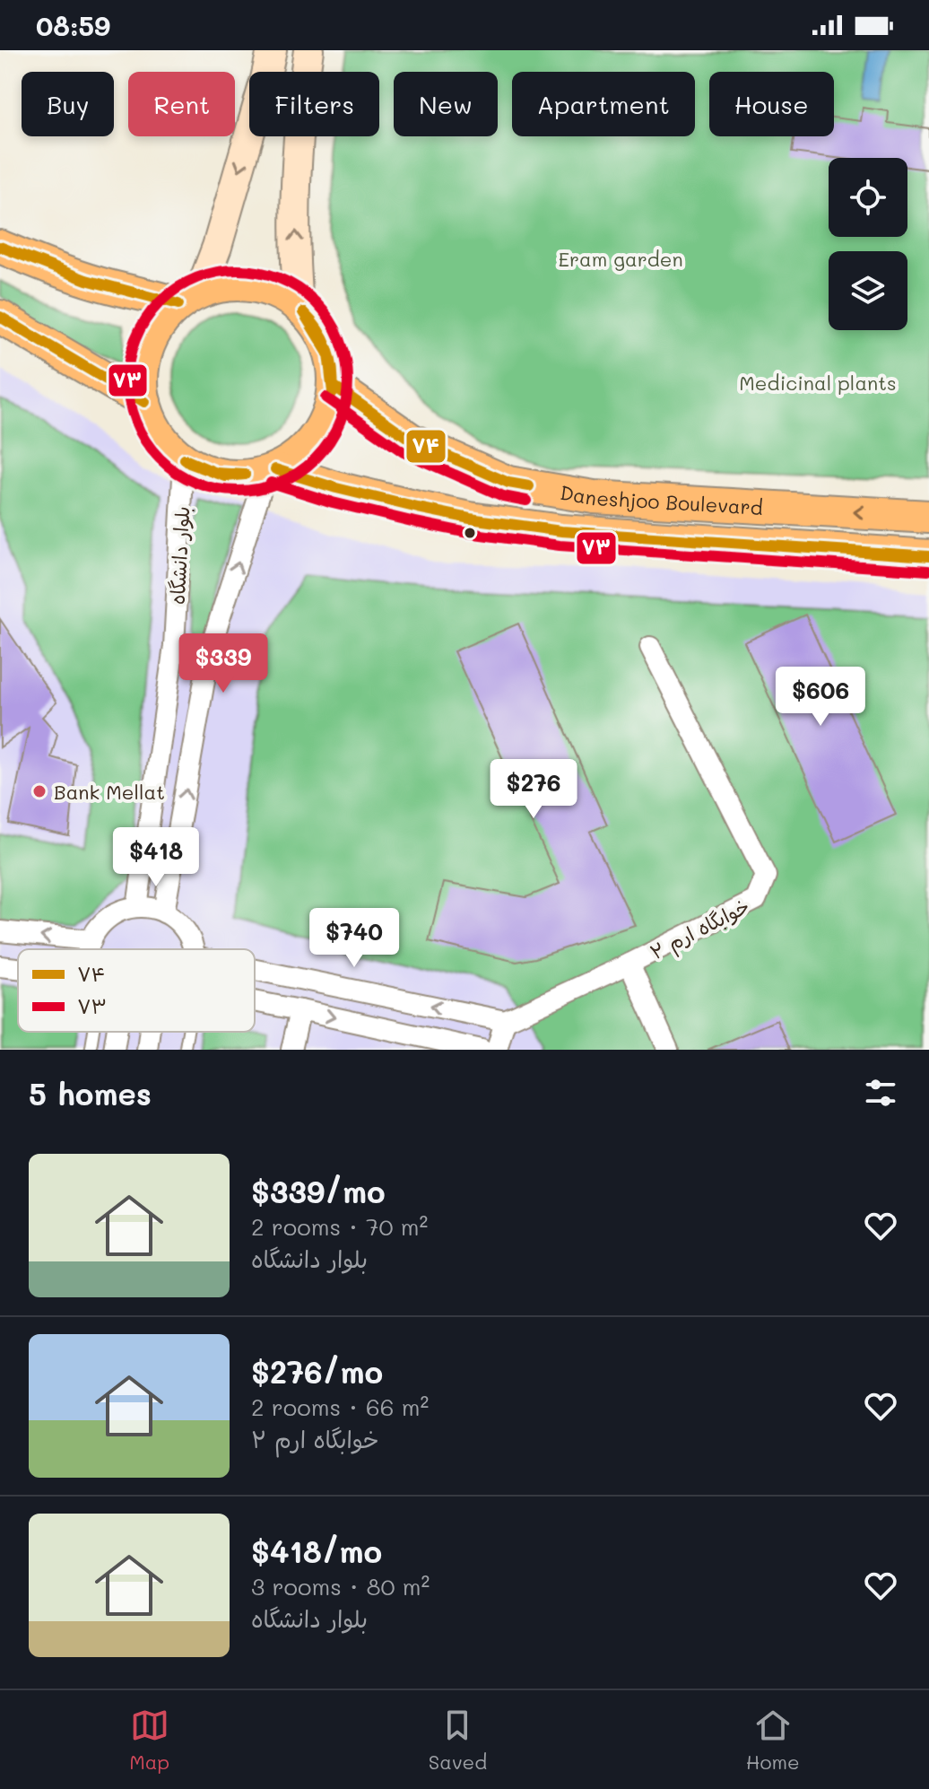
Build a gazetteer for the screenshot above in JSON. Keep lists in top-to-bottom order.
{
  "streets": {
    "main road": ["Daneshjoo Boulevard"],
    "street": ["بلوار دانشگاه", "خوابگاه ارم ۲"]
  },
  "crossings": [
    ["Daneshjoo Boulevard", "بلوار دانشگاه"]
  ],
  "parks": ["Eram garden", "Medicinal plants"],
  "places": ["Bank Mellat"],
  "lines": ["transit line ۷۴", "transit line ۷۳"],
  "legend": ["۷۴", "۷۳"],
  "page": {
    "status": "08:59",
    "chip": [
      "Buy",
      "Rent",
      "Filters",
      "New",
      "Apartment",
      "House"
    ],
    "price": [
      "$339",
      "$606",
      "$276",
      "$418",
      "$740"
    ],
    "heading": "5 homes",
    "list": [
      {
        "name": "$339/mo",
        "note": "2 rooms · 70 m² · بلوار دانشگاه"
      },
      {
        "name": "$276/mo",
        "note": "2 rooms · 66 m² · خوابگاه ارم ۲"
      },
      {
        "name": "$418/mo",
        "note": "3 rooms · 80 m² · بلوار دانشگاه"
      }
    ],
    "tabs": ["Map", "Saved", "Home"]
  }
}
